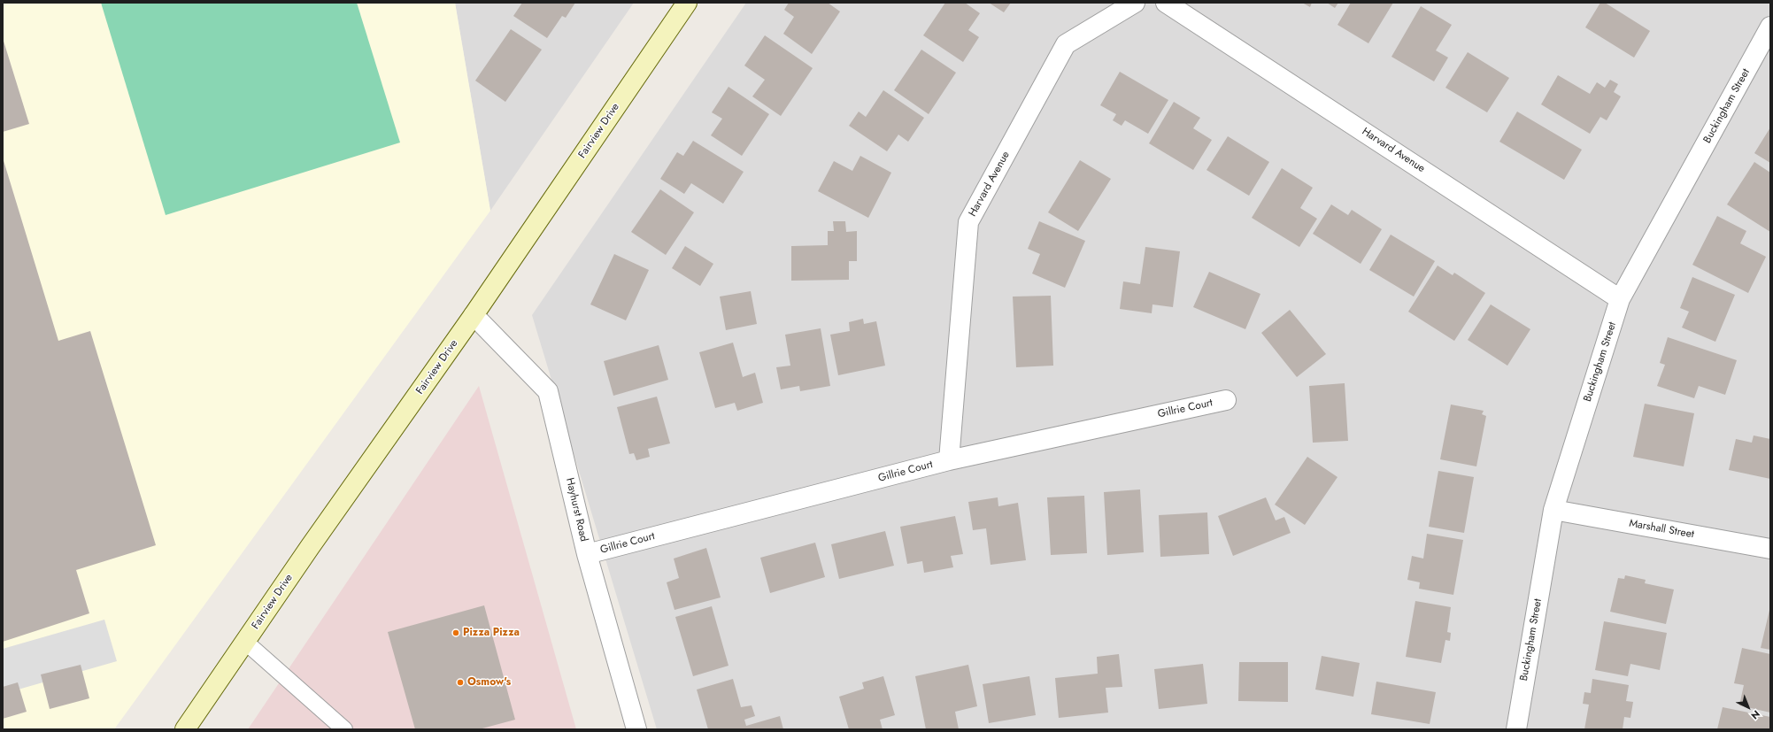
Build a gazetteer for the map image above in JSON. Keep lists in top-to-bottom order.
{
  "streets": {
    "main road": ["Fairview Drive"],
    "street": [
      "Buckingham Street",
      "Harvard Avenue",
      "Gillrie Court",
      "Hayhurst Road",
      "Marshall Street"
    ]
  },
  "crossings": [
    ["Buckingham Street", "Harvard Avenue"],
    ["Buckingham Street", "Marshall Street"],
    ["Fairview Drive", "Hayhurst Road"],
    ["Harvard Avenue", "Gillrie Court"],
    ["Gillrie Court", "Hayhurst Road"]
  ],
  "places": ["Pizza Pizza", "Osmow's"],
  "north": "bottom right"
}
